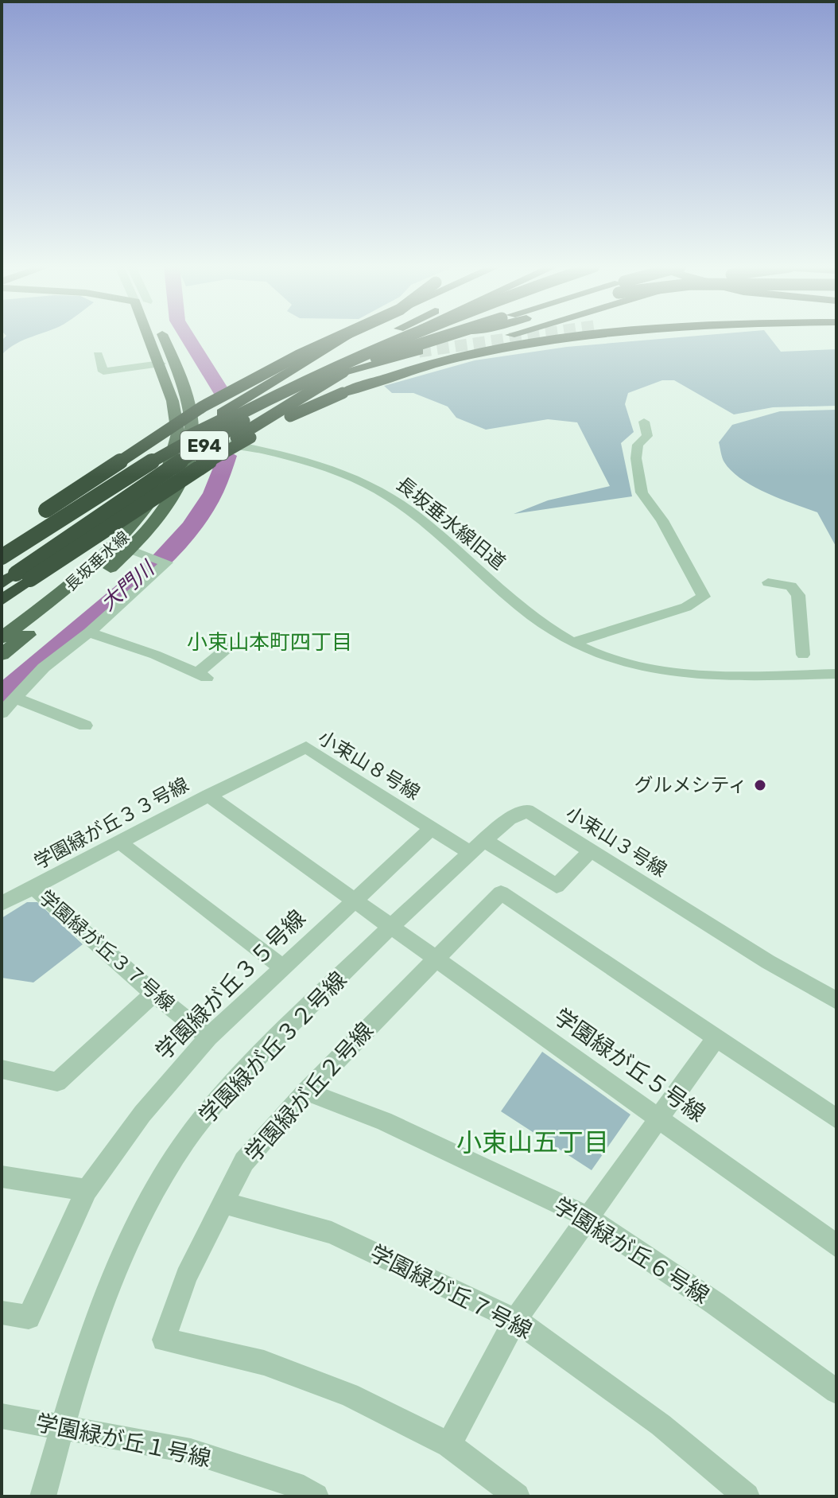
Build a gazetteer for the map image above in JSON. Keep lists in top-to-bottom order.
{
  "streets": {
    "highway": ["E94"],
    "main road": ["長坂垂水線"],
    "street": [
      "長坂垂水線旧道",
      "小束山８号線",
      "学園緑が丘３３号線",
      "小束山３号線",
      "学園緑が丘３７号線",
      "学園緑が丘３５号線",
      "学園緑が丘３２号線",
      "学園緑が丘５号線",
      "学園緑が丘２号線",
      "学園緑が丘６号線",
      "学園緑が丘７号線",
      "学園緑が丘１号線"
    ]
  },
  "crossings": [
    ["長坂垂水線旧道", "長坂垂水線"],
    ["小束山８号線", "学園緑が丘３３号線"],
    ["小束山８号線", "小束山３号線"],
    ["小束山８号線", "学園緑が丘３５号線"],
    ["学園緑が丘３３号線", "小束山３号線"],
    ["学園緑が丘３３号線", "学園緑が丘３７号線"],
    ["学園緑が丘３３号線", "学園緑が丘３５号線"],
    ["学園緑が丘３３号線", "学園緑が丘３２号線"],
    ["学園緑が丘３３号線", "学園緑が丘５号線"],
    ["小束山３号線", "学園緑が丘３２号線"],
    ["小束山３号線", "学園緑が丘５号線"],
    ["学園緑が丘３７号線", "学園緑が丘３５号線"],
    ["学園緑が丘３２号線", "学園緑が丘５号線"],
    ["学園緑が丘３２号線", "学園緑が丘１号線"],
    ["学園緑が丘５号線", "学園緑が丘２号線"],
    ["学園緑が丘２号線", "学園緑が丘６号線"],
    ["学園緑が丘２号線", "学園緑が丘７号線"]
  ],
  "districts": ["小束山本町四丁目", "小束山五丁目"],
  "water": ["大門川"],
  "places": ["グルメシティ"]
}
